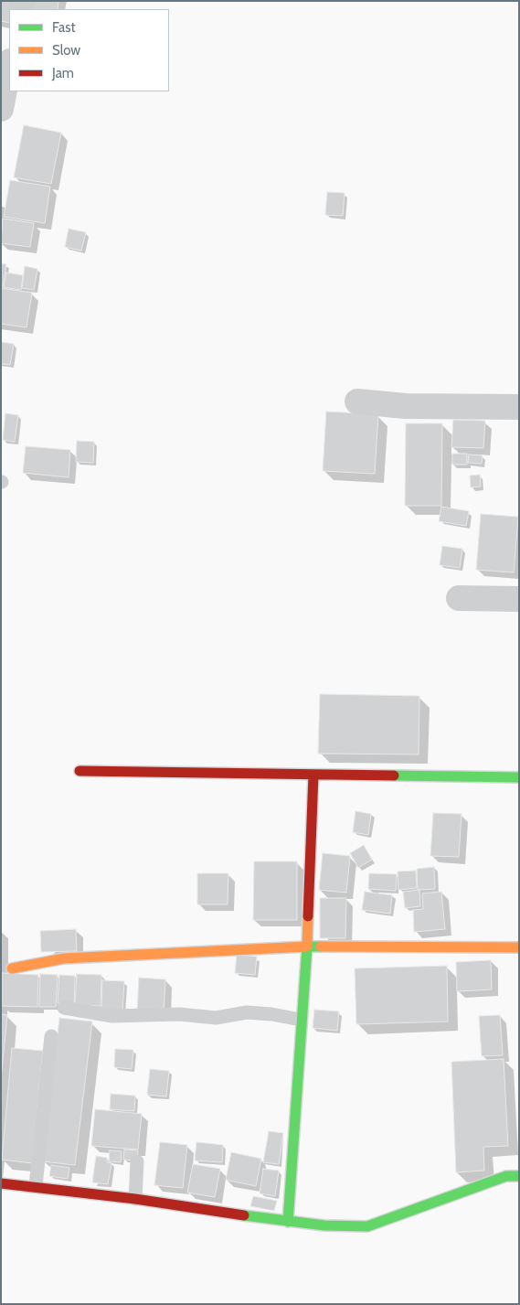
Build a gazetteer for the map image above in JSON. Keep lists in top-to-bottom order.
{
  "legend": ["Fast", "Slow", "Jam"]
}
